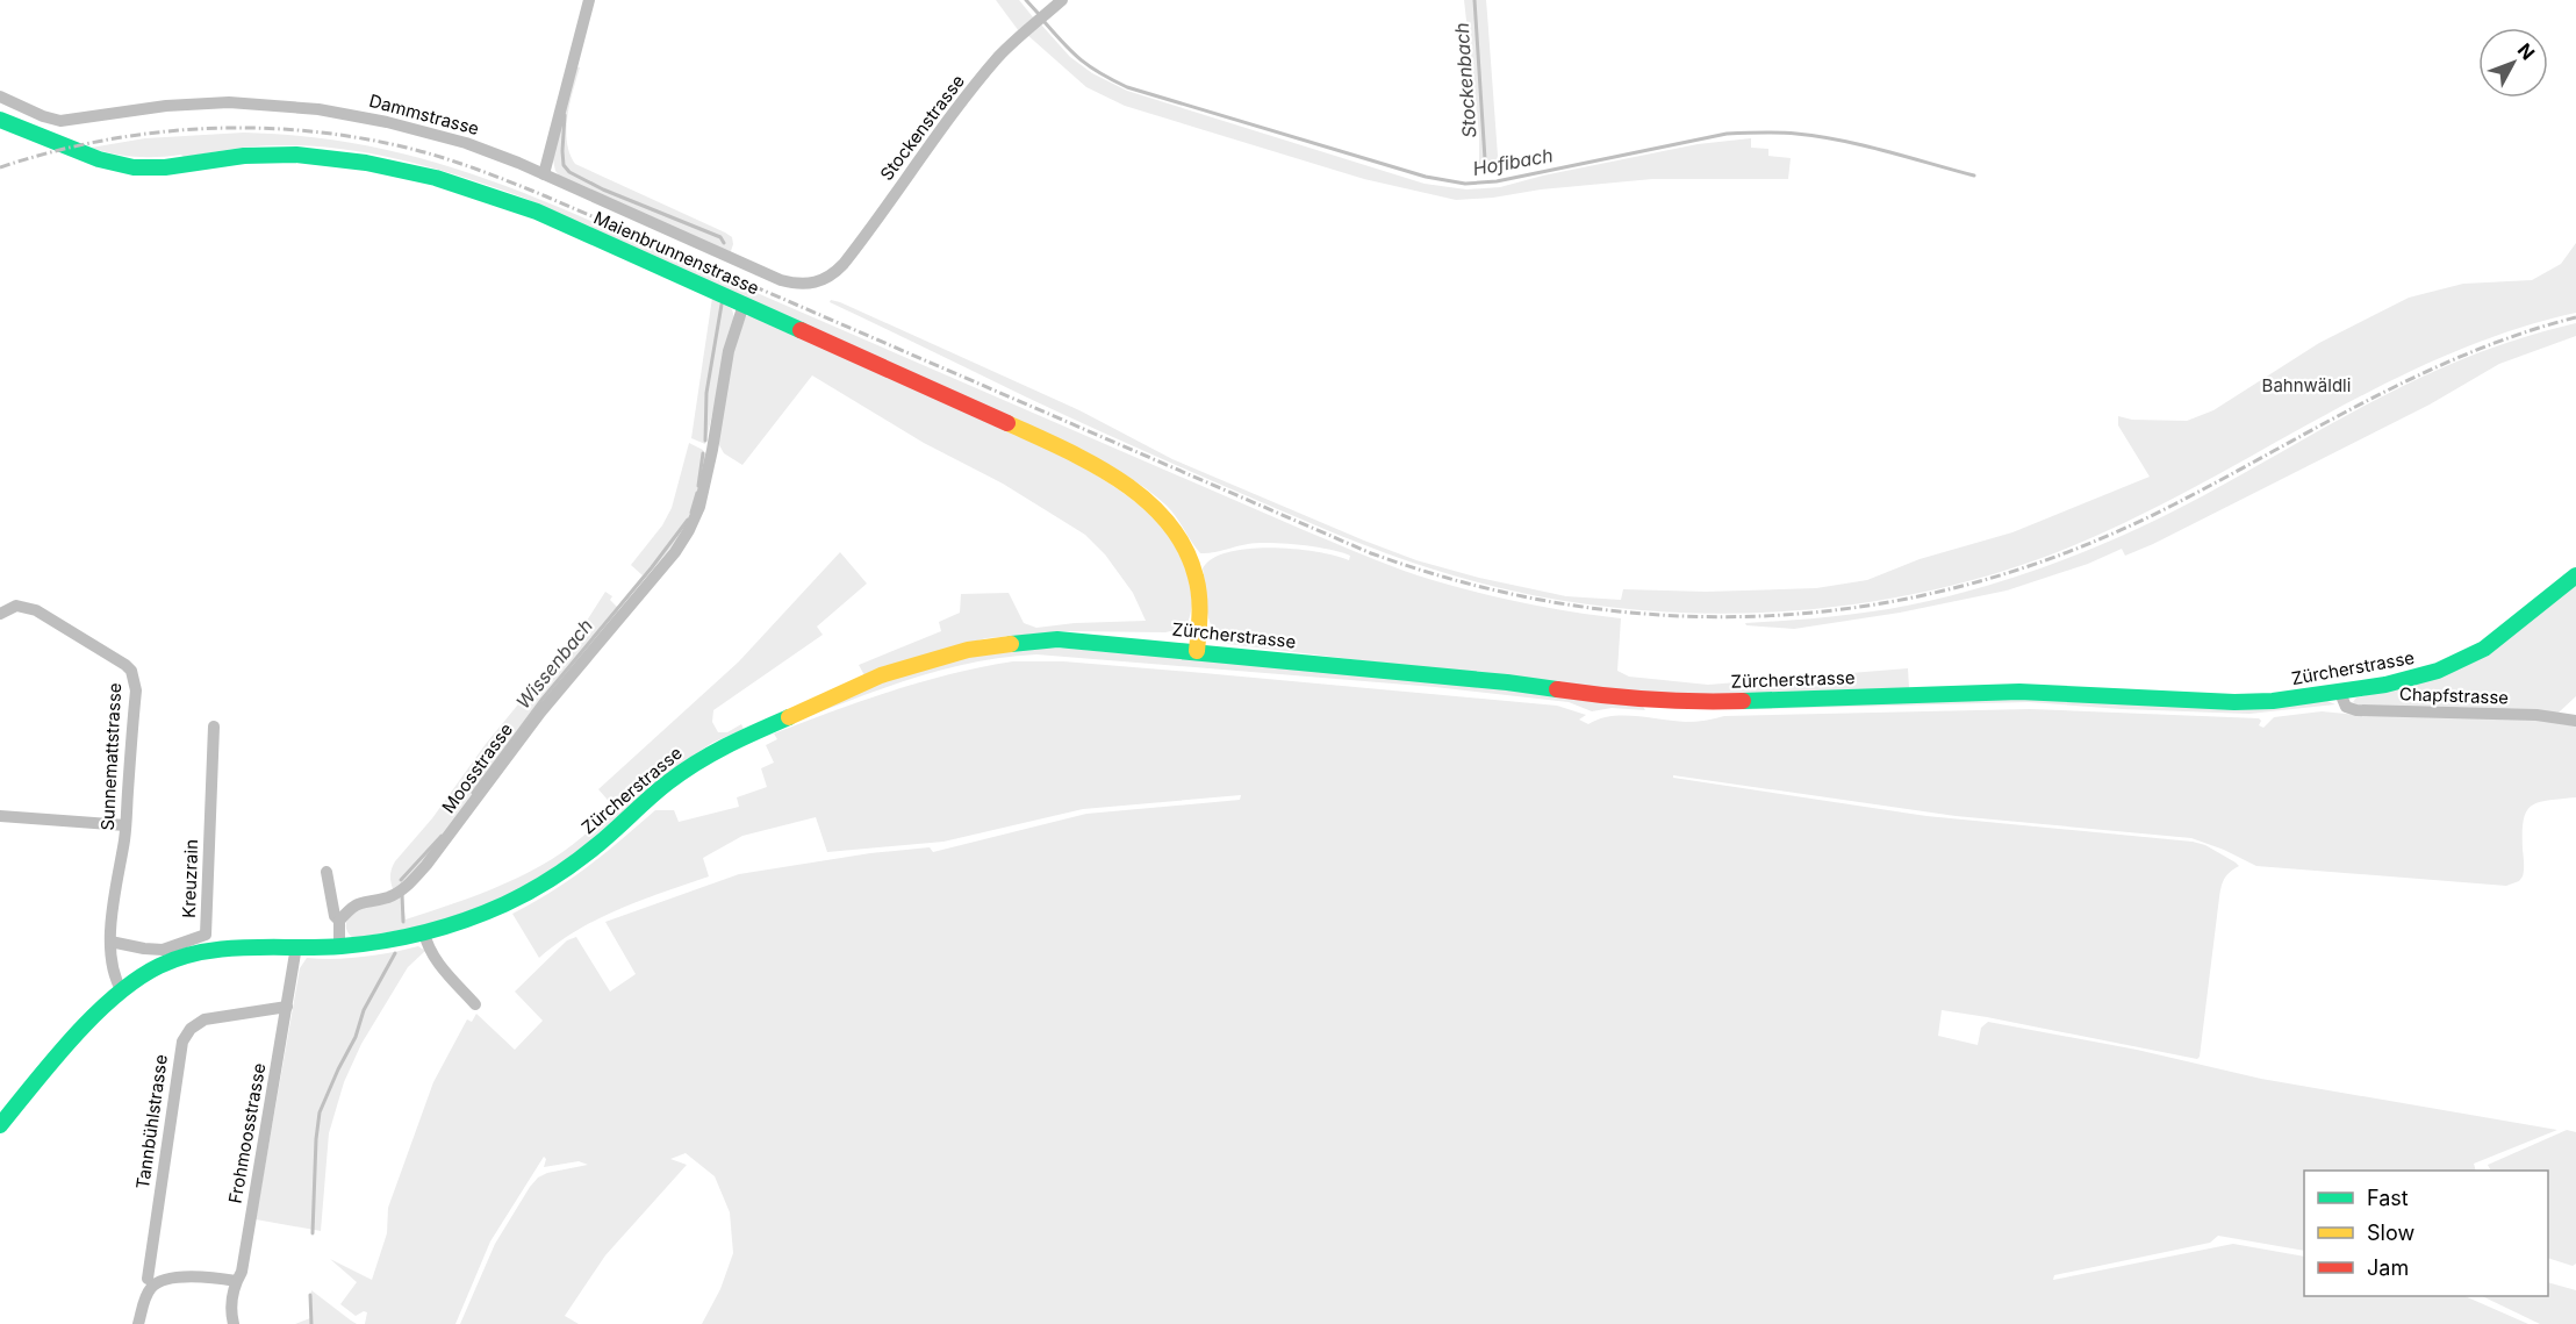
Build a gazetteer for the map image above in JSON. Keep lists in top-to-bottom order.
{
  "streets": {
    "main road": ["Maienbrunnenstrasse", "Zürcherstrasse"],
    "street": [
      "Dammstrasse",
      "Stockenstrasse",
      "Chapfstrasse",
      "Sunnemattstrasse",
      "Moosstrasse",
      "Kreuzrain",
      "Tannbühlstrasse",
      "Frohmoosstrasse"
    ]
  },
  "crossings": [
    ["Dammstrasse", "Stockenstrasse"],
    ["Maienbrunnenstrasse", "Zürcherstrasse"],
    ["Maienbrunnenstrasse", "Moosstrasse"],
    ["Zürcherstrasse", "Chapfstrasse"],
    ["Zürcherstrasse", "Sunnemattstrasse"],
    ["Zürcherstrasse", "Frohmoosstrasse"],
    ["Sunnemattstrasse", "Kreuzrain"],
    ["Tannbühlstrasse", "Frohmoosstrasse"]
  ],
  "water": ["Stockenbach", "Hofibach", "Wissenbach"],
  "parks": ["Bahnwäldli"],
  "legend": ["Fast", "Slow", "Jam"],
  "north": "top right"
}
